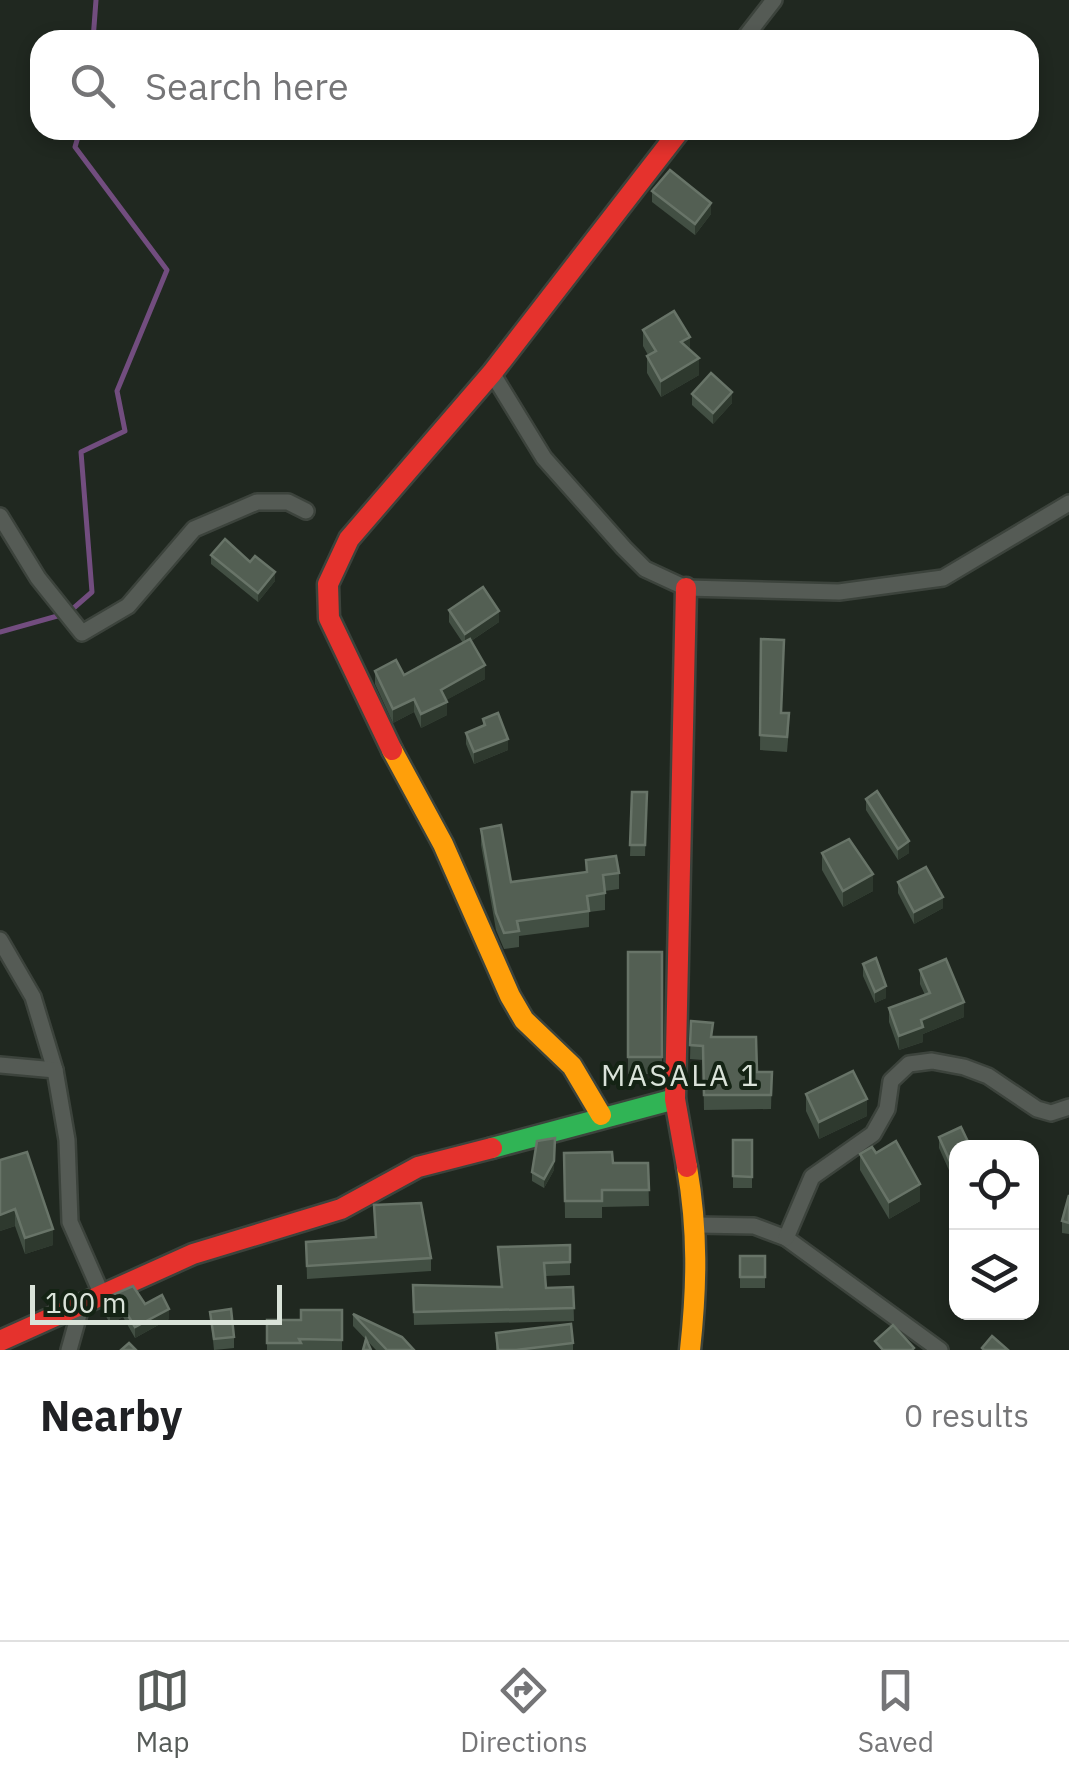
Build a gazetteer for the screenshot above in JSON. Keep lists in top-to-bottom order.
{
  "districts": ["MASALA 1"],
  "scale_bar": "100 m",
  "page": {
    "search": "Search here",
    "scale": "100 m",
    "heading": ["Nearby", "0 results"],
    "nav": ["Map", "Directions", "Saved"]
  }
}
